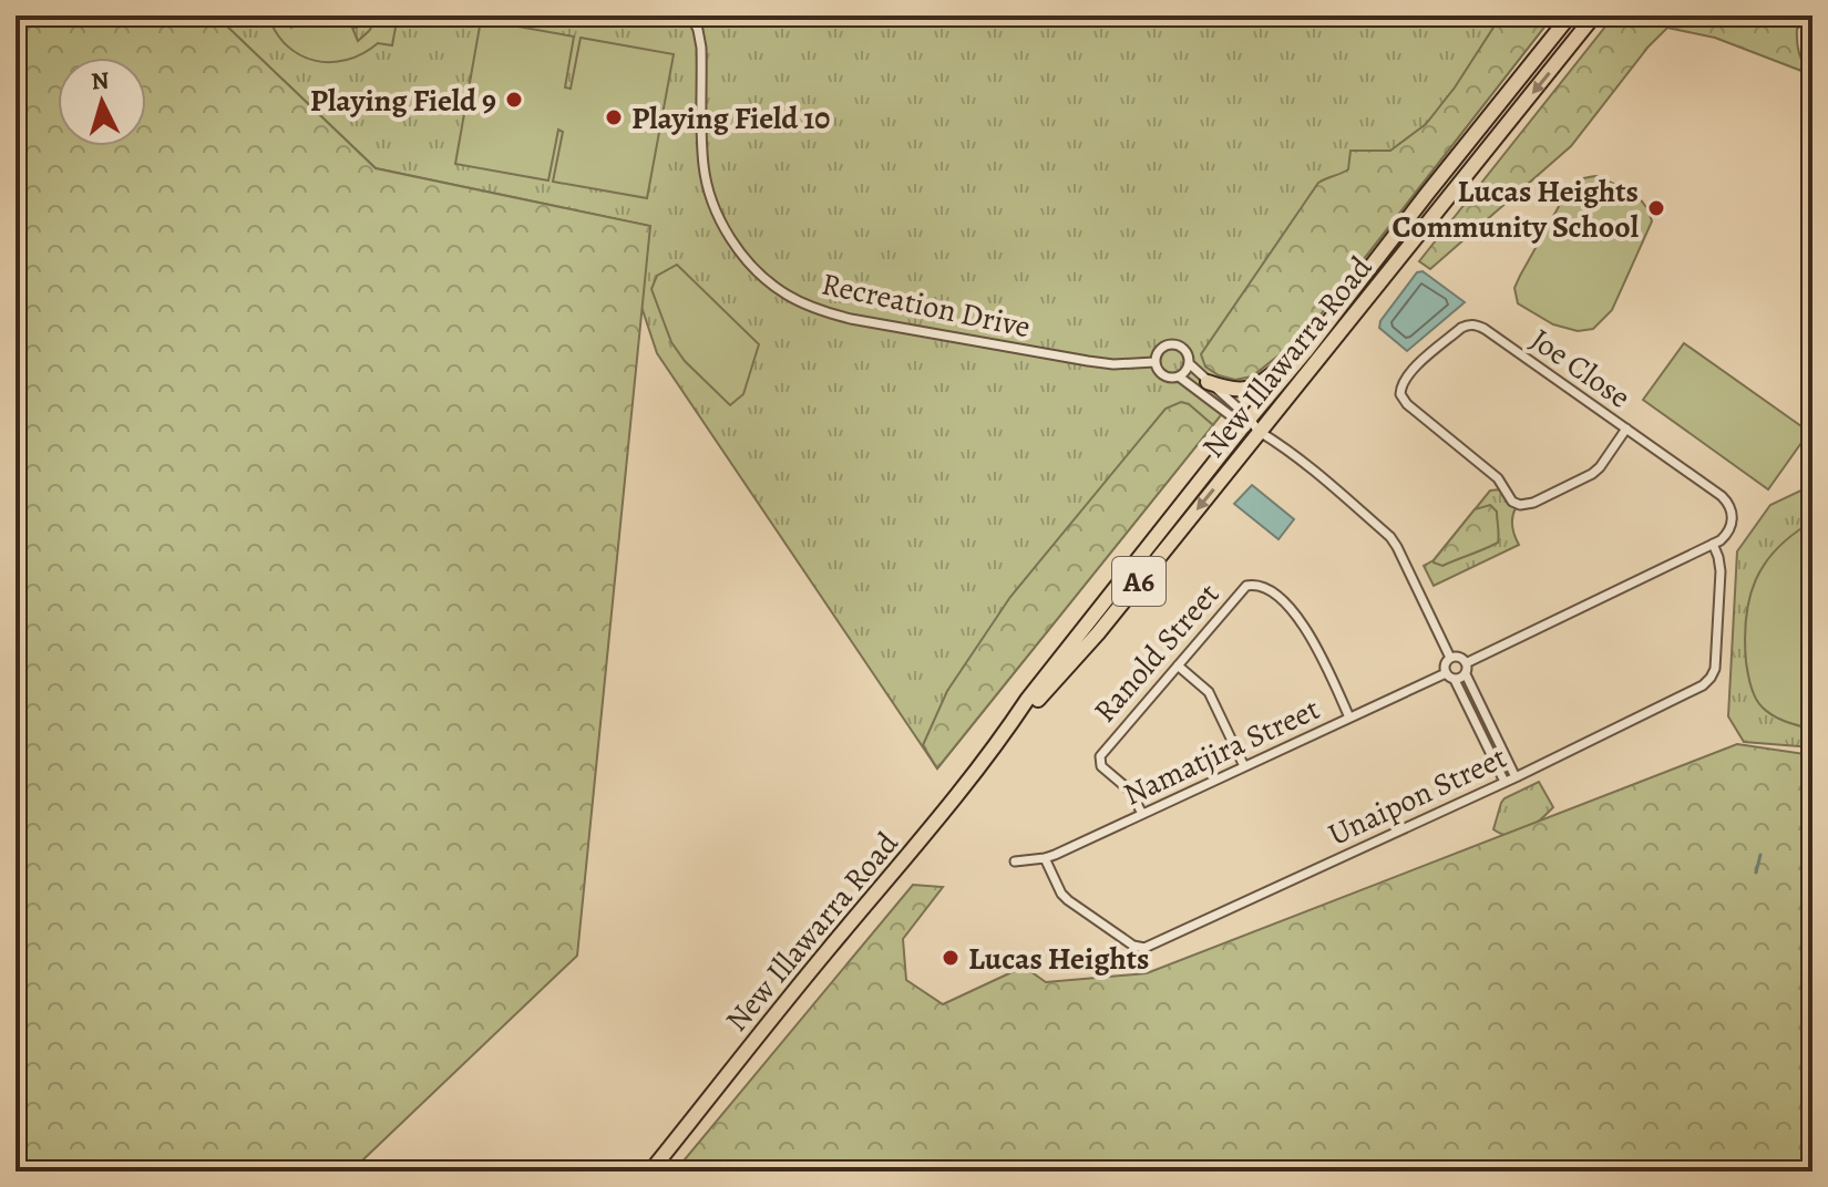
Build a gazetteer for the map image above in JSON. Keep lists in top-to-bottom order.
{
  "streets": {
    "highway": ["New Illawarra Road", "A6"],
    "street": [
      "Recreation Drive",
      "Joe Close",
      "Ranold Street",
      "Namatjira Street",
      "Unaipon Street"
    ]
  },
  "crossings": [
    ["Joe Close", "Unaipon Street"],
    ["Ranold Street", "Namatjira Street"],
    ["Namatjira Street", "Unaipon Street"]
  ],
  "places": [
    "Playing Field 9",
    "Playing Field 10",
    "Lucas Heights Community School",
    "Lucas Heights"
  ],
  "north": "top"
}
